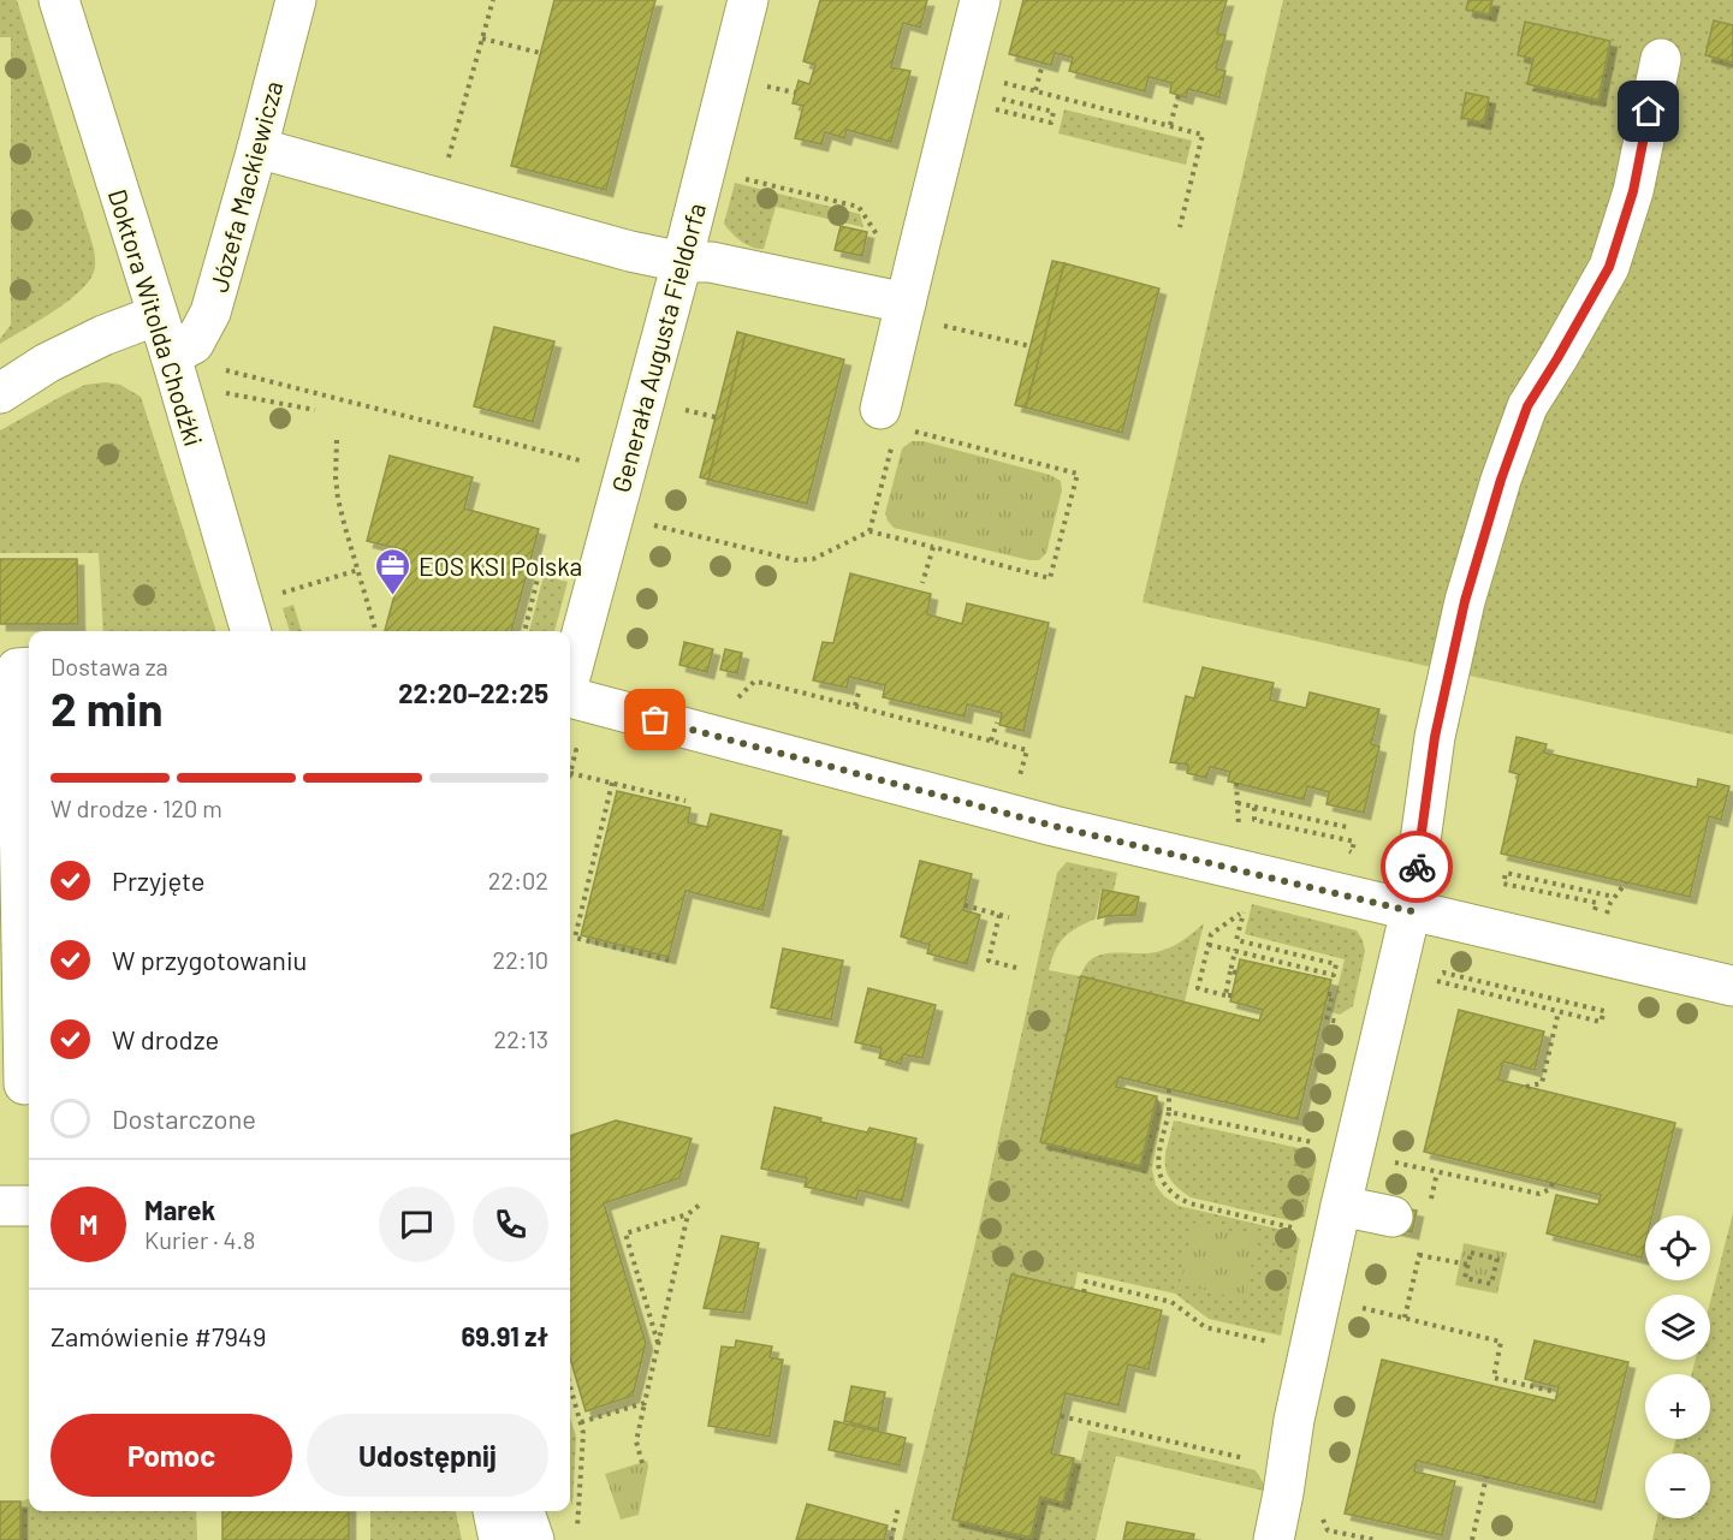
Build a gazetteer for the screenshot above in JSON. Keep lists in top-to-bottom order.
{
  "streets": {
    "street": ["Józefa Mackiewicza", "Doktora Witolda Chodźki", "Generała Augusta Fieldorfa"]
  },
  "crossings": [
    ["Józefa Mackiewicza", "Doktora Witolda Chodźki"]
  ],
  "places": {
    "office": ["EOS KSI Polska"]
  },
  "page": {
    "heading": ["2 min", "Dostawa za", "22:20–22:25"],
    "panel": [
      "Marek",
      "Kurier · 4.8",
      "Zamówienie #7949",
      "69.91 zł"
    ],
    "bar": "W drodze · 120 m",
    "list": [
      ["Przyjęte", "22:02"],
      ["W przygotowaniu", "22:10"],
      ["W drodze", "22:13"],
      "Dostarczone"
    ],
    "round": "M",
    "map_buttons": ["+", "−"],
    "buttons": ["Pomoc", "Udostępnij"]
  }
}
